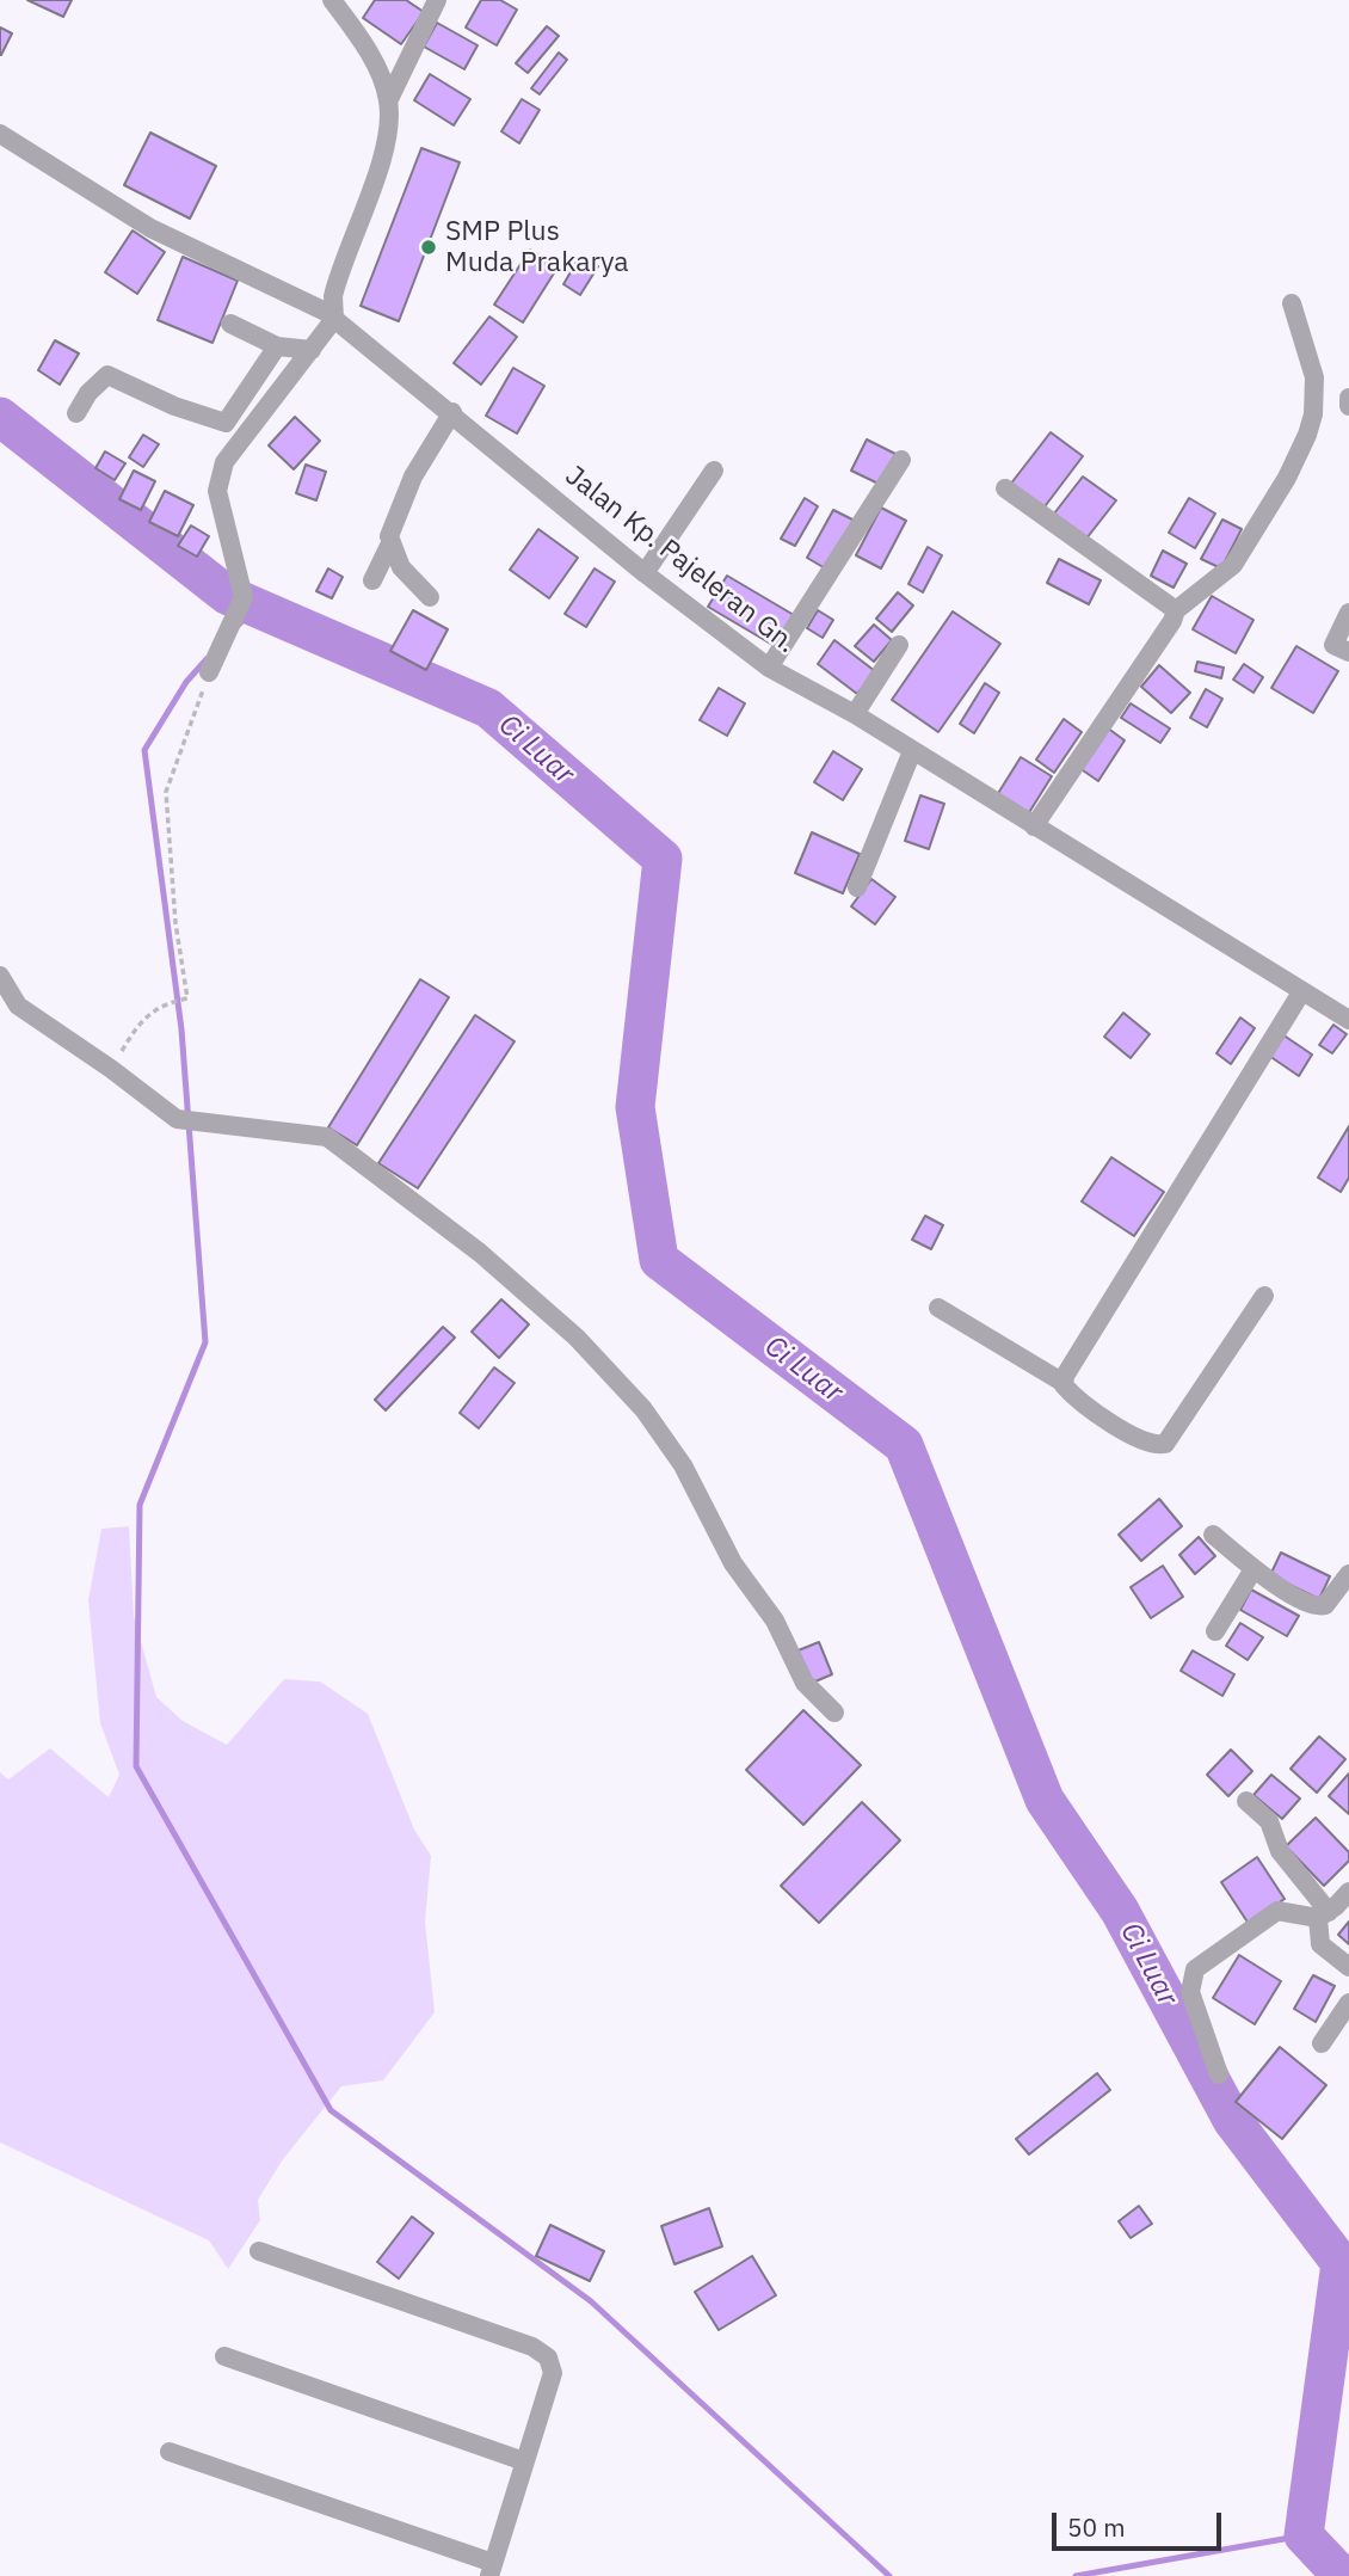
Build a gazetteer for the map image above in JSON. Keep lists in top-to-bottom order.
{
  "streets": {
    "street": ["Jalan Kp. Pajeleran Gn."]
  },
  "water": ["Ci Luar"],
  "places": ["SMP Plus Muda Prakarya"],
  "scale_bar": "50 m"
}
